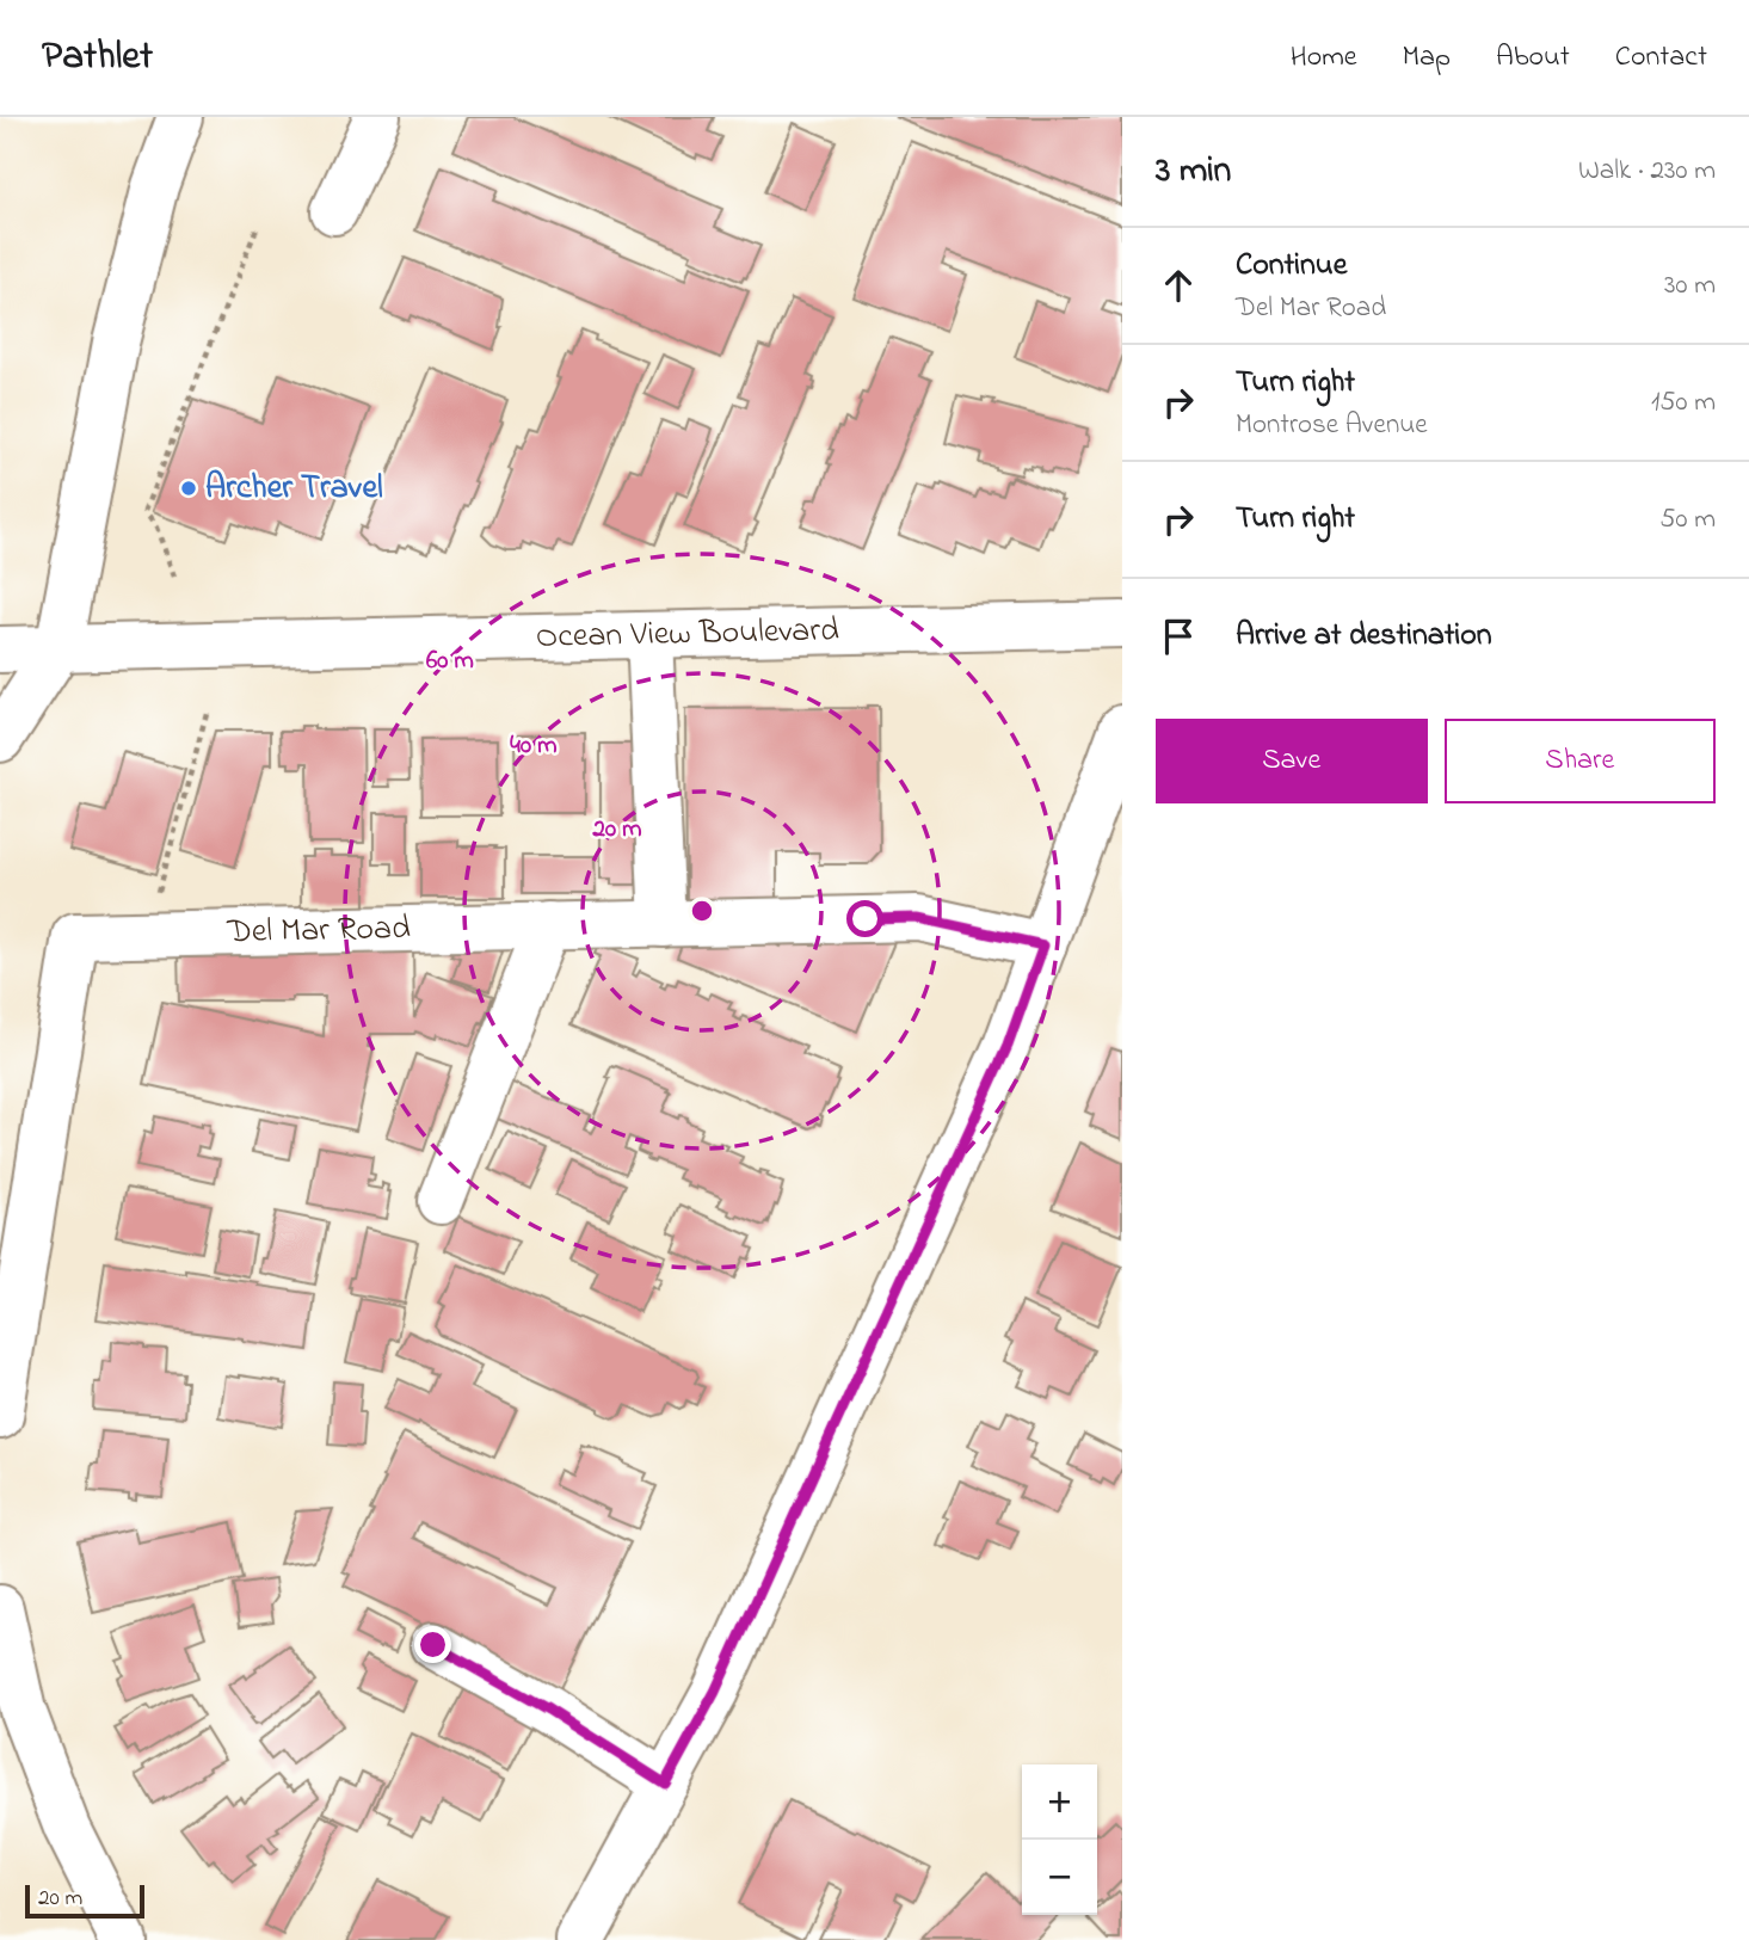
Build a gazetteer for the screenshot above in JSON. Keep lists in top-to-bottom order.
{
  "streets": {
    "main road": ["Ocean View Boulevard", "Del Mar Road"]
  },
  "places": ["Archer Travel"],
  "scale_bar": "20 m",
  "page": {
    "header": "Pathlet",
    "nav": [
      "Home",
      "Map",
      "About",
      "Contact"
    ],
    "heading": ["3 min", "Walk · 230 m"],
    "list": [
      ["Continue", "Del Mar Road", "30 m"],
      ["Turn right", "Montrose Avenue", "150 m"],
      ["Turn right", "50 m"],
      "Arrive at destination"
    ],
    "buttons": ["Save", "Share"],
    "map_buttons": ["+", "−"],
    "scale": "20 m"
  },
  "rings": ["60 m", "40 m", "20 m"]
}
